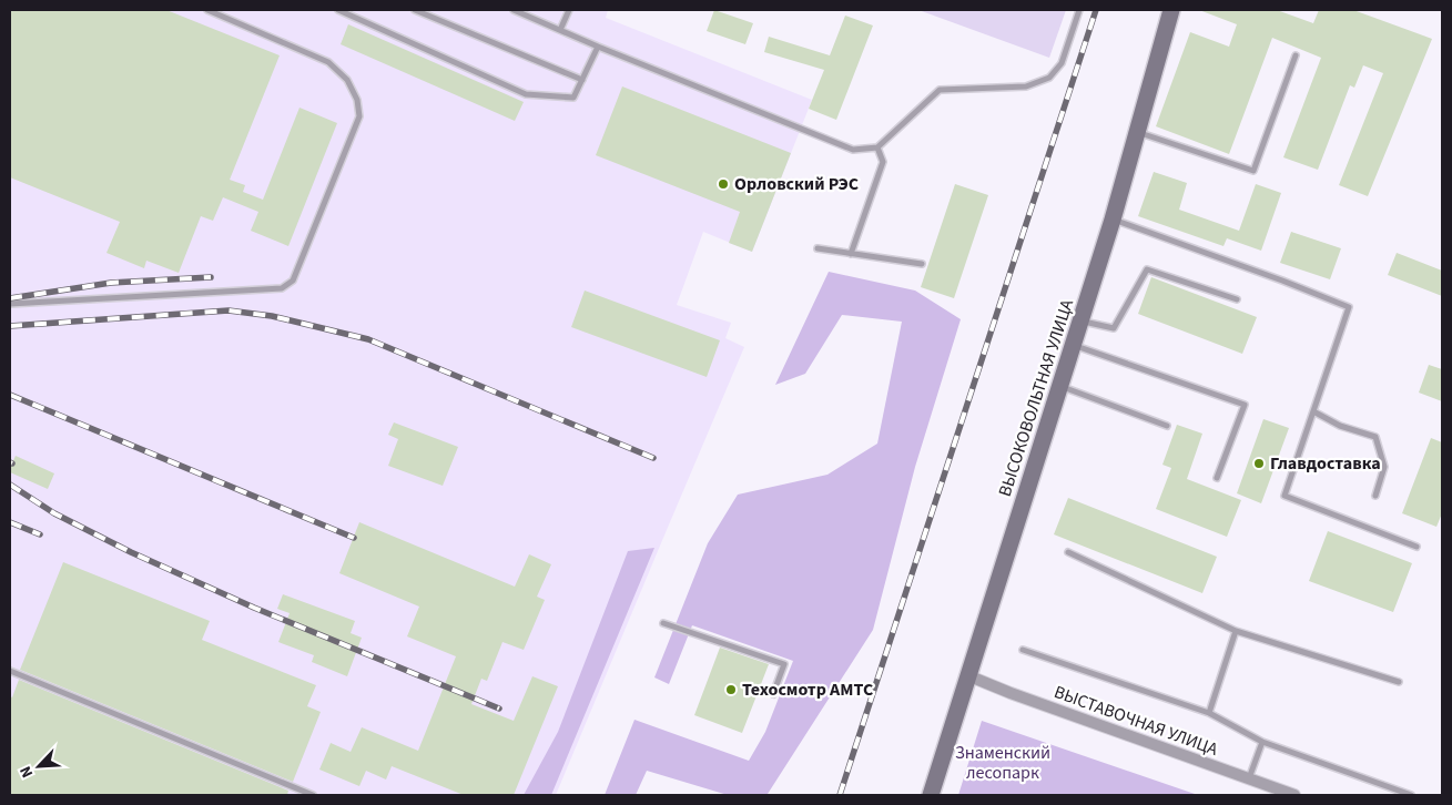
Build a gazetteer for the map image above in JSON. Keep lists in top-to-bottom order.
{
  "streets": {
    "main road": ["ВЫСОКОВОЛЬТНАЯ УЛИЦА"],
    "street": ["ВЫСТАВОЧНАЯ УЛИЦА"]
  },
  "crossings": [
    ["ВЫСОКОВОЛЬТНАЯ УЛИЦА", "ВЫСТАВОЧНАЯ УЛИЦА"]
  ],
  "parks": ["Знаменский лесопарк"],
  "places": ["Орловский РЭС", "Главдоставка", "Техосмотр АМТС"],
  "north": "bottom left"
}
